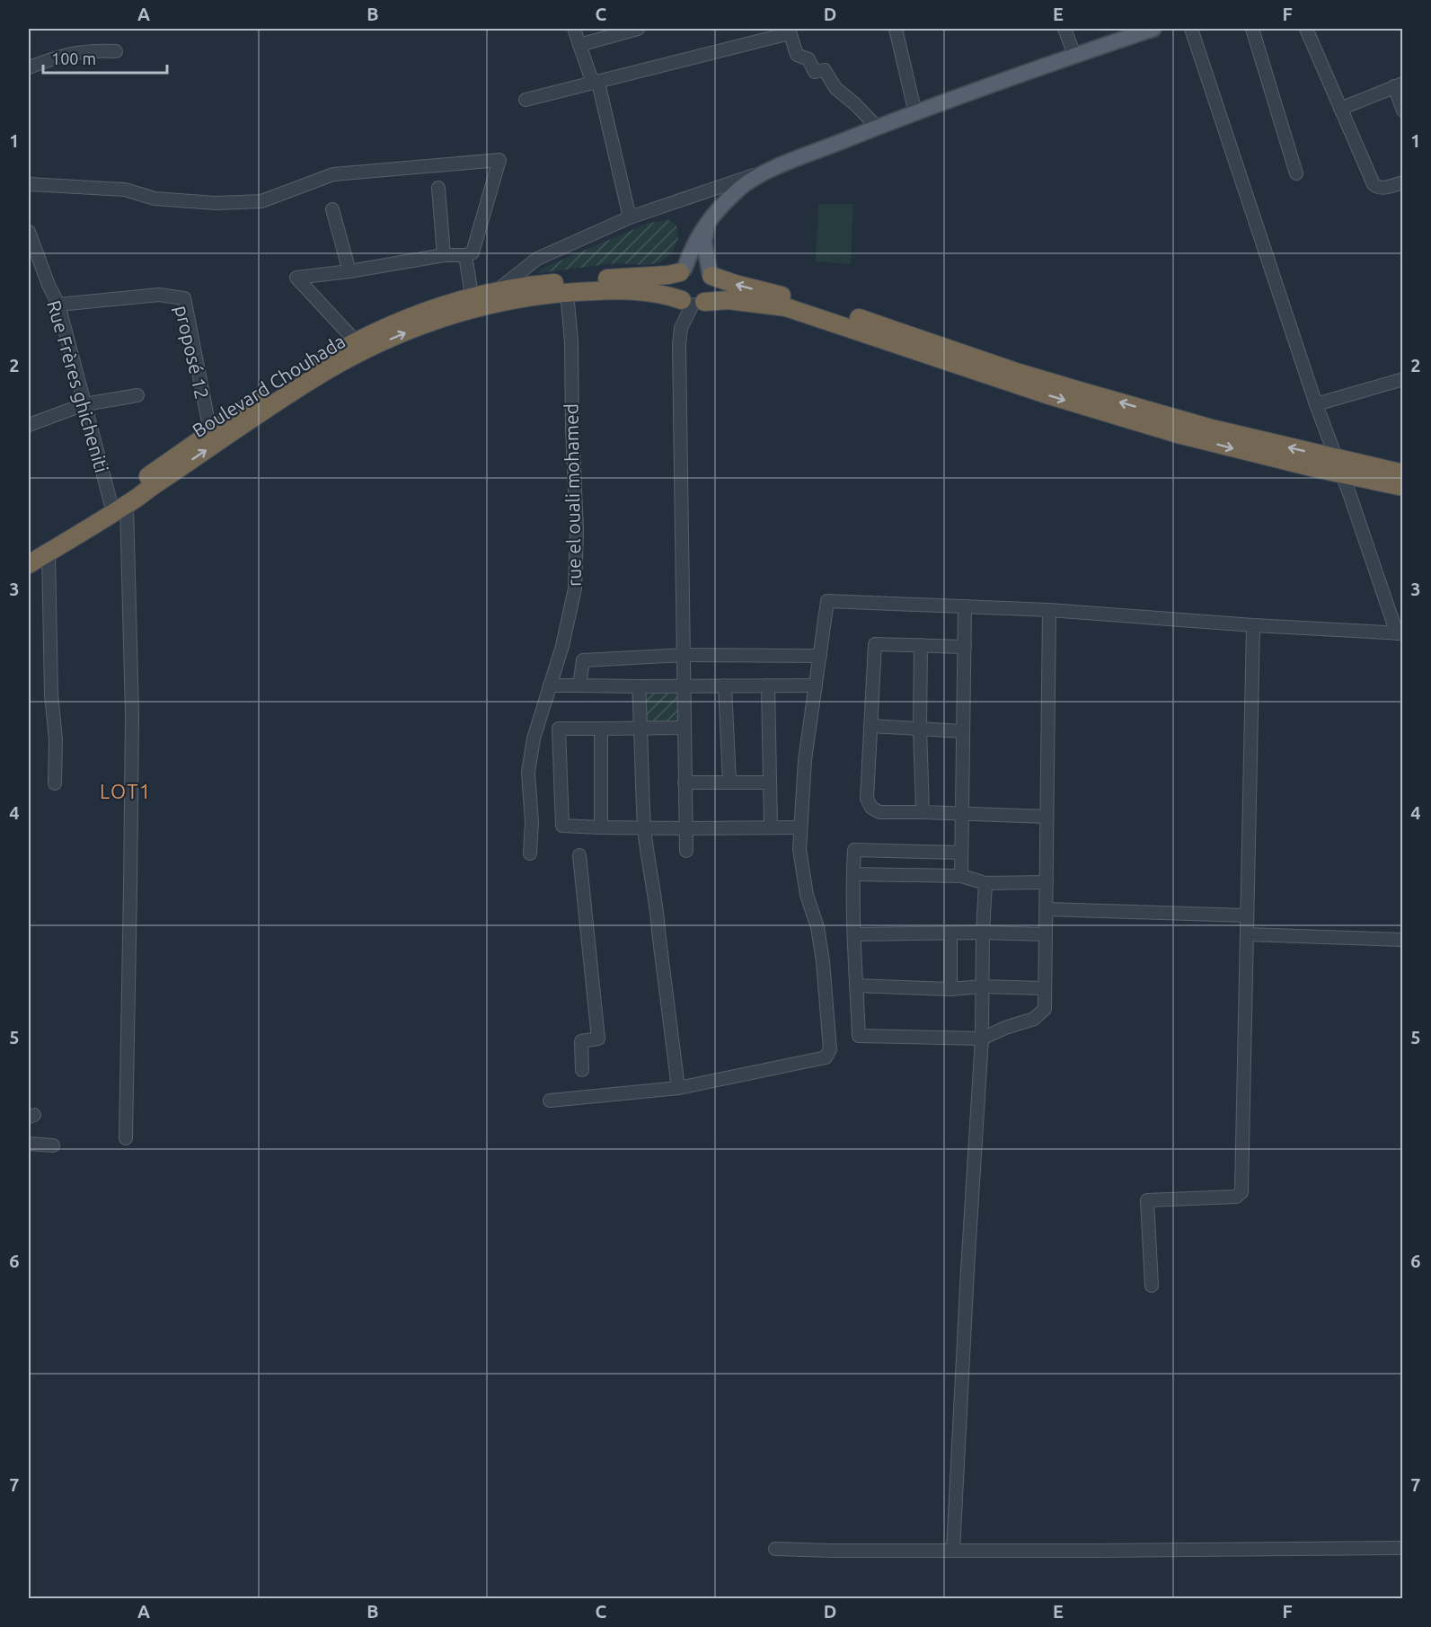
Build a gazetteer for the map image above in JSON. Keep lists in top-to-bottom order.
{
  "streets": {
    "highway": ["Boulevard Chouhada"],
    "street": ["proposé 12", "Rue Frères ghicheniti", "rue el ouali mohamed"]
  },
  "crossings": [
    ["proposé 12", "Rue Frères ghicheniti"],
    ["Boulevard Chouhada", "Rue Frères ghicheniti"],
    ["Boulevard Chouhada", "rue el ouali mohamed"]
  ],
  "districts": ["LOT1"],
  "scale_bar": "100 m",
  "grid": {
    "columns": [
      "A",
      "B",
      "C",
      "D",
      "E",
      "F"
    ],
    "rows": [
      "1",
      "2",
      "3",
      "4",
      "5",
      "6",
      "7"
    ]
  }
}
